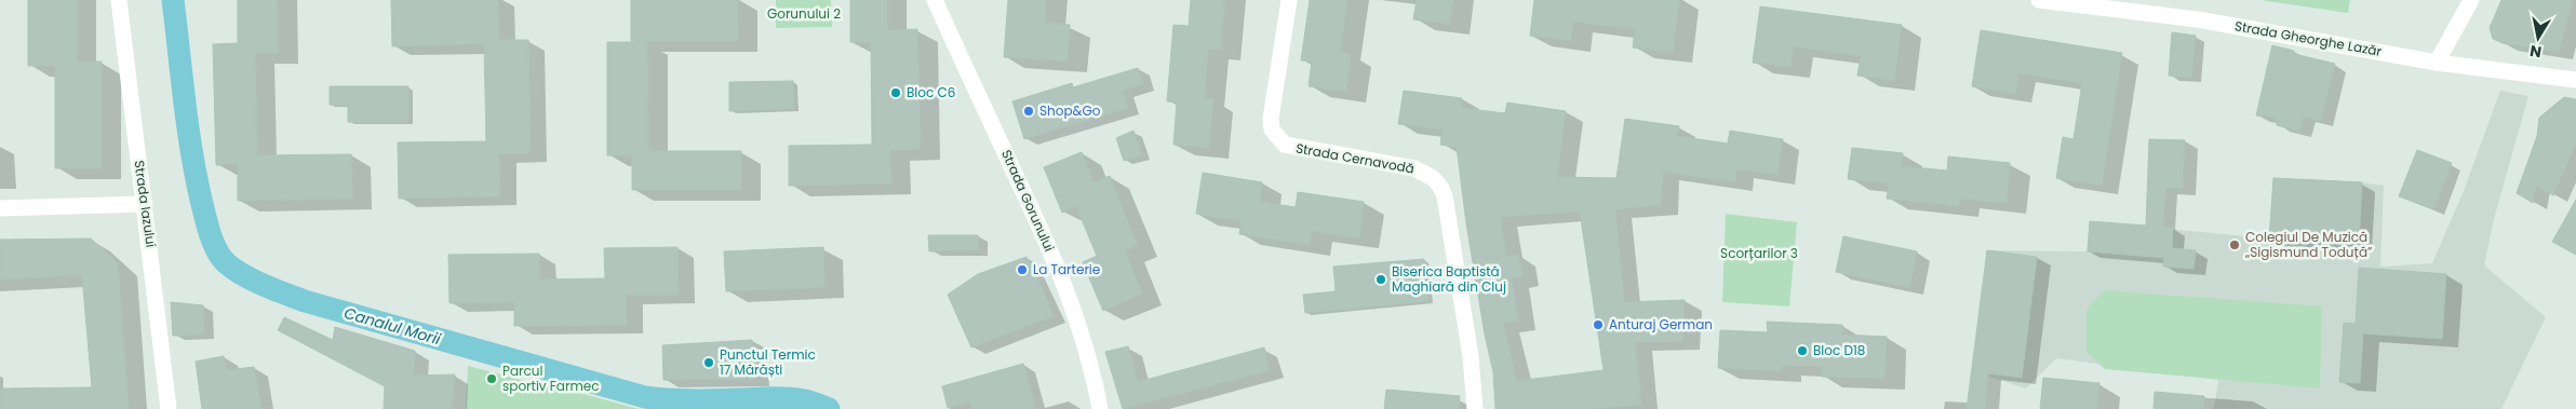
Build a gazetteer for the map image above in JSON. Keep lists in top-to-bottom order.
{
  "streets": {
    "street": [
      "Strada Gheorghe Lazăr",
      "Strada Cernavodă",
      "Strada Gorunului",
      "Strada Iazului"
    ]
  },
  "water": ["Canalul Morii"],
  "parks": ["Gorunului 2", "Scorțarilor 3"],
  "places": [
    "Bloc C6",
    "Shop&Go",
    "Colegiul De Muzică „Sigismund Toduță”",
    "La Tarterie",
    "Biserica Baptistă Maghiară din Cluj",
    "Anturaj German",
    "Bloc D18",
    "Punctul Termic 17 Mărăști",
    "Parcul sportiv Farmec"
  ],
  "north": "bottom"
}
